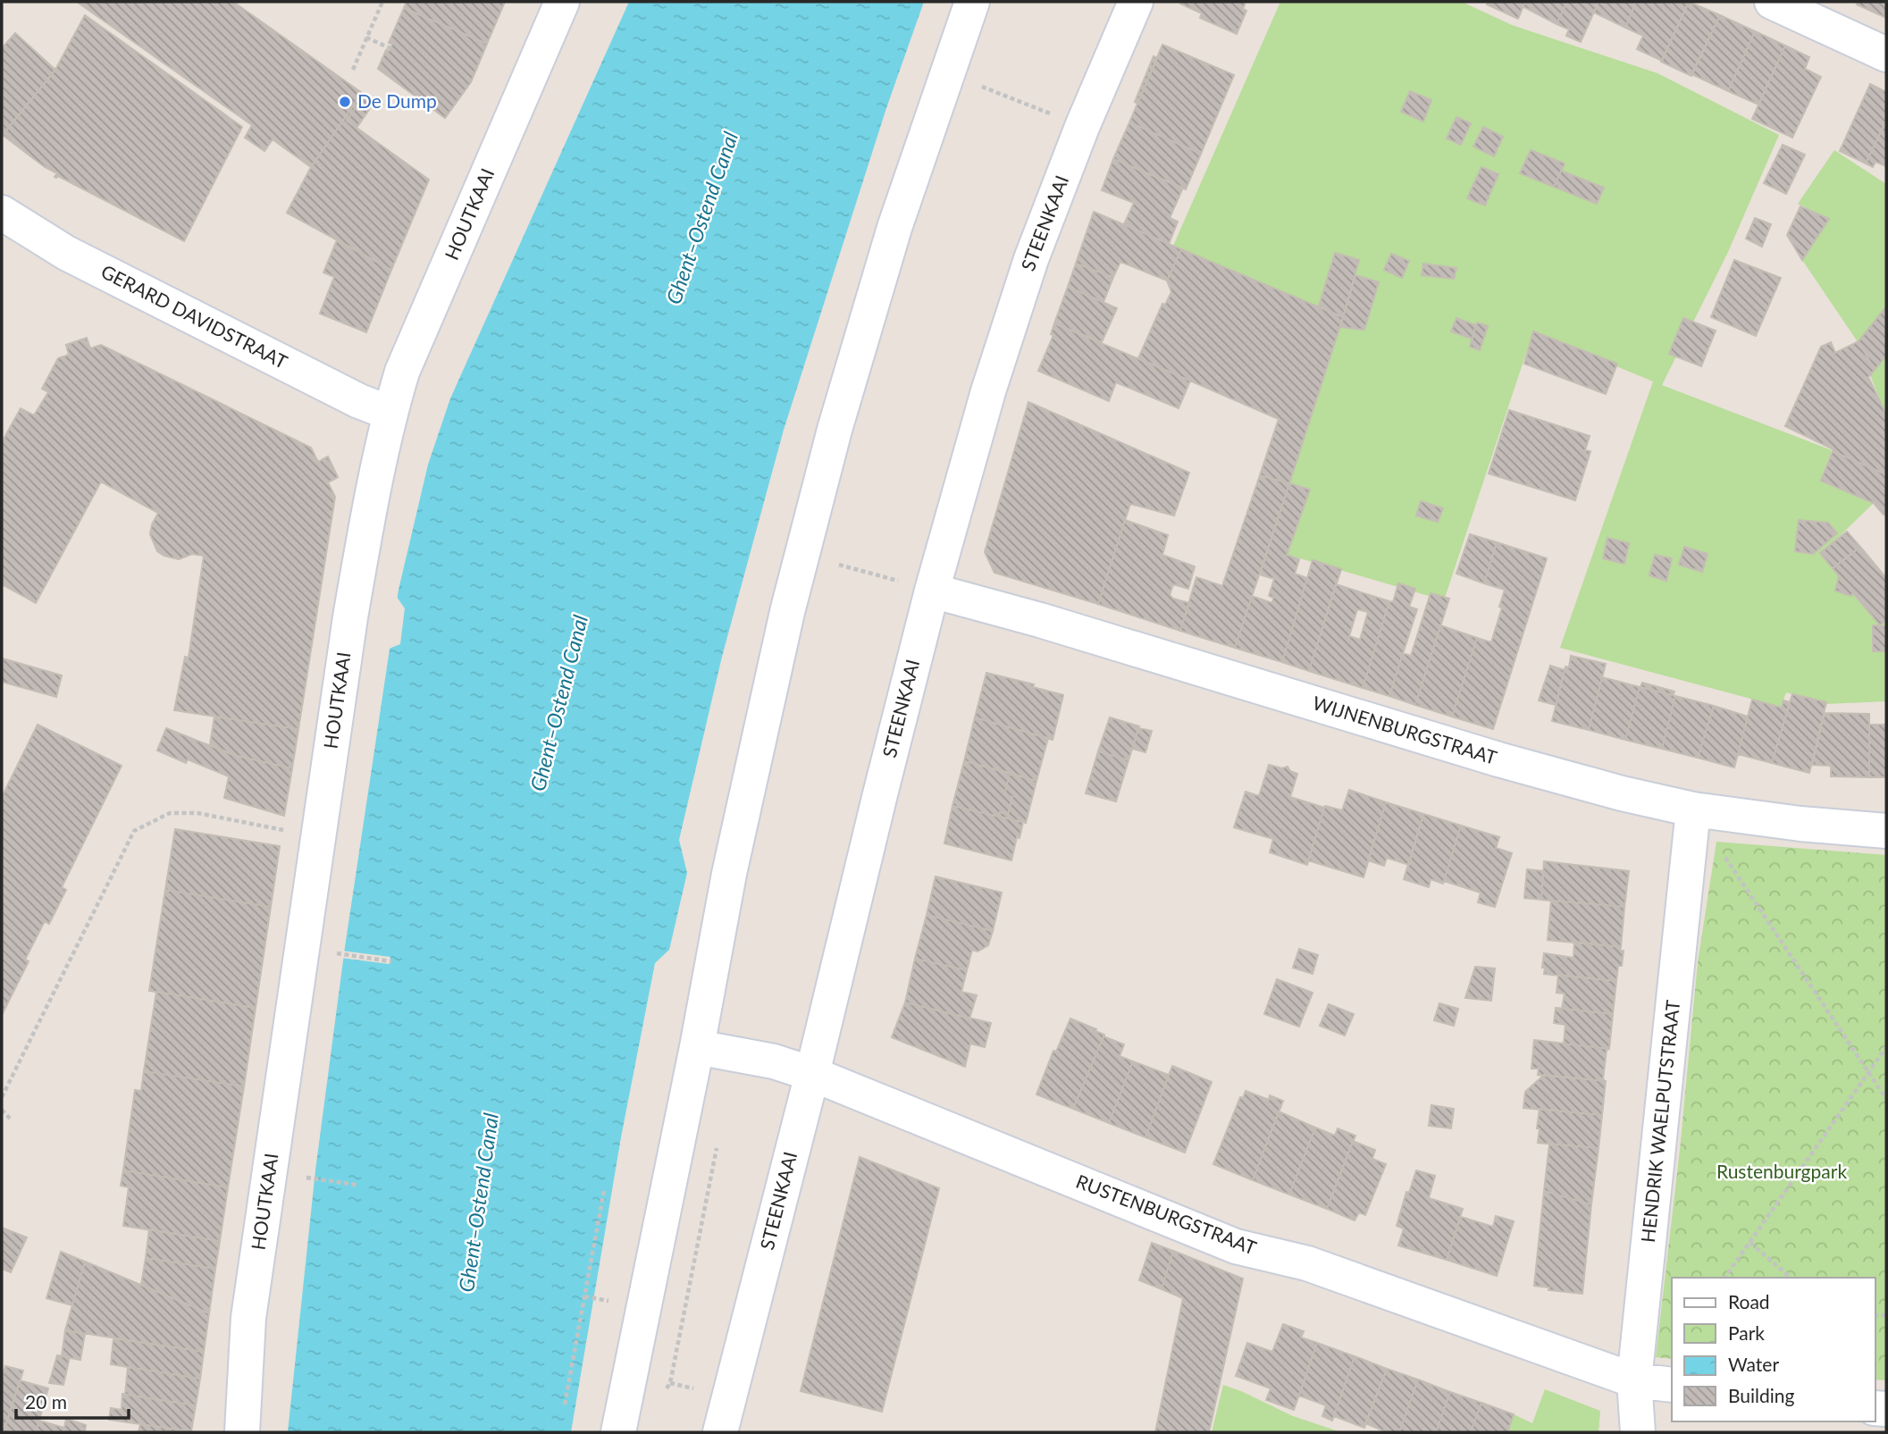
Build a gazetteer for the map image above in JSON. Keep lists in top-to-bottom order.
{
  "streets": {
    "street": [
      "HOUTKAAI",
      "STEENKAAI",
      "GERARD DAVIDSTRAAT",
      "WIJNENBURGSTRAAT",
      "HENDRIK WAELPUTSTRAAT",
      "RUSTENBURGSTRAAT"
    ]
  },
  "crossings": [
    ["HOUTKAAI", "GERARD DAVIDSTRAAT"],
    ["STEENKAAI", "WIJNENBURGSTRAAT"],
    ["STEENKAAI", "RUSTENBURGSTRAAT"],
    ["WIJNENBURGSTRAAT", "HENDRIK WAELPUTSTRAAT"],
    ["HENDRIK WAELPUTSTRAAT", "RUSTENBURGSTRAAT"]
  ],
  "water": ["Ghent–Ostend Canal"],
  "parks": ["Rustenburgpark"],
  "places": ["De Dump"],
  "legend": [
    "Road",
    "Park",
    "Water",
    "Building"
  ],
  "scale_bar": "20 m"
}
